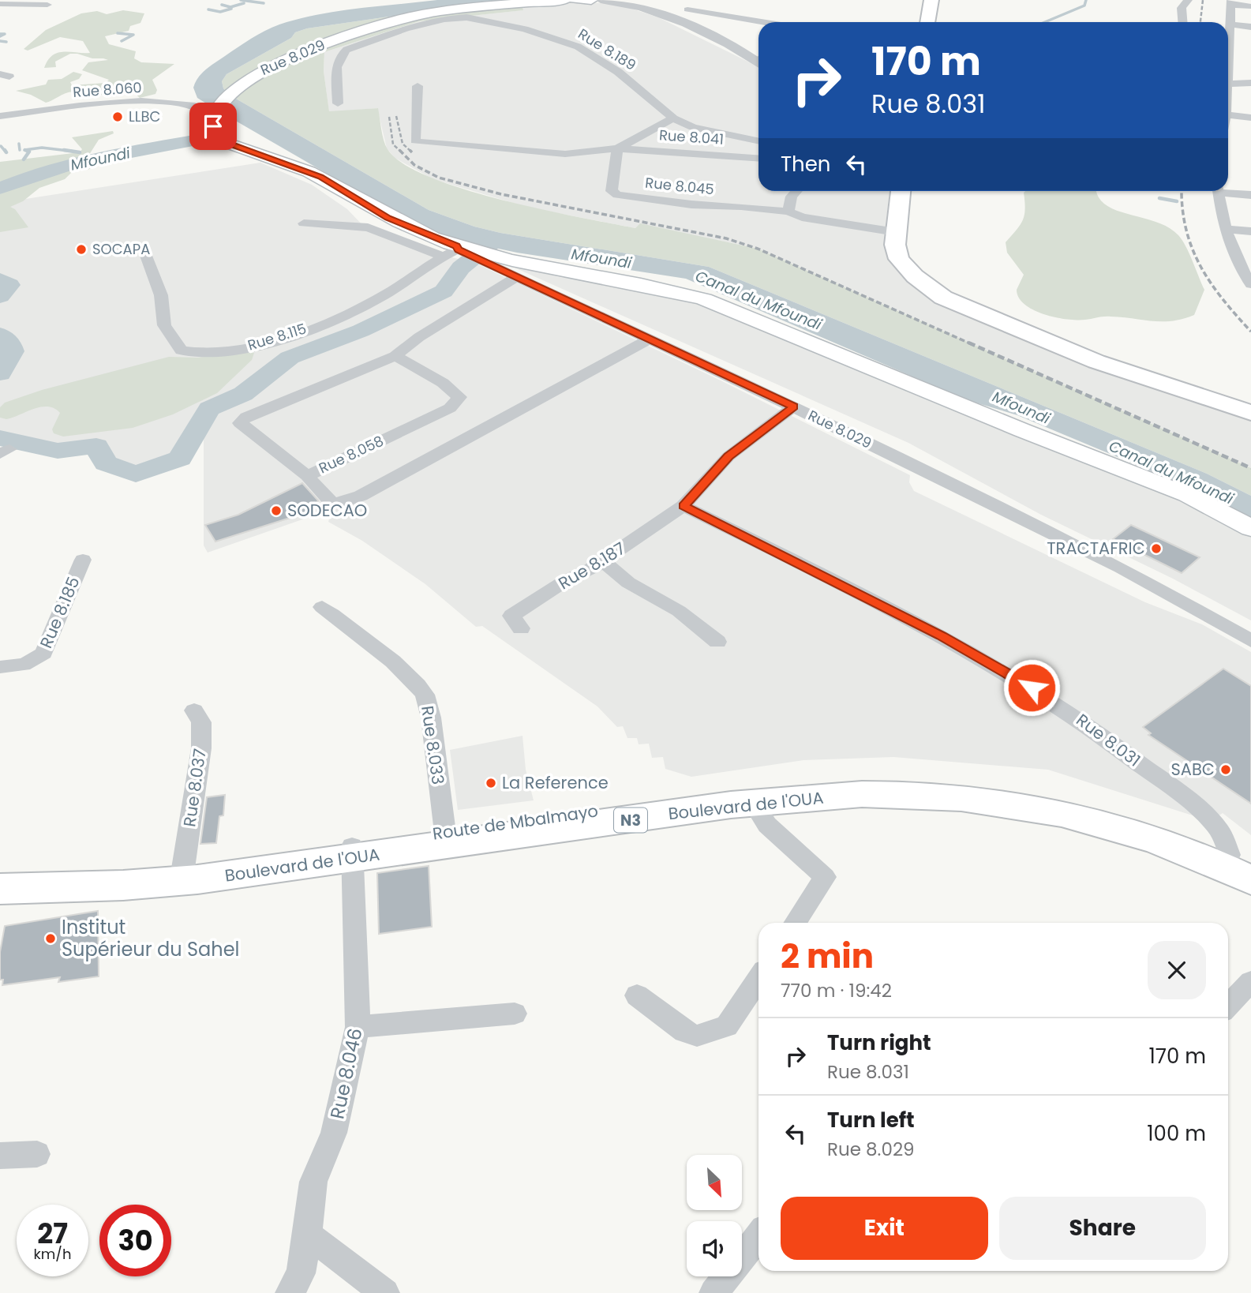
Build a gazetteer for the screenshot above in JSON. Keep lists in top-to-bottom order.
{
  "streets": {
    "main road": [
      "Rue 8.029",
      "Boulevard de l'OUA",
      "N3",
      "Route de Mbalmayo"
    ],
    "street": [
      "Rue 8.189",
      "Rue 8.060",
      "Rue 8.041",
      "Rue 8.045",
      "Rue 8.115",
      "Rue 8.058",
      "Rue 8.187",
      "Rue 8.185",
      "Rue 8.031",
      "Rue 8.033",
      "Rue 8.037",
      "Rue 8.046"
    ]
  },
  "crossings": [
    ["Rue 8.029", "Rue 8.060"],
    ["Rue 8.029", "Rue 8.115"],
    ["Rue 8.029", "Rue 8.058"],
    ["Rue 8.041", "Rue 8.045"],
    ["Rue 8.187", "Rue 8.031"],
    ["Rue 8.031", "Boulevard de l'OUA"],
    ["Rue 8.031", "Route de Mbalmayo"],
    ["Rue 8.033", "Route de Mbalmayo"],
    ["Rue 8.037", "Route de Mbalmayo"],
    ["Boulevard de l'OUA", "Route de Mbalmayo"],
    ["Boulevard de l'OUA", "Rue 8.046"],
    ["Route de Mbalmayo", "Rue 8.046"]
  ],
  "water": ["Mfoundi", "Canal du Mfoundi"],
  "places": [
    "LLBC",
    "SOCAPA",
    "SODECAO",
    "TRACTAFRIC",
    "SABC",
    "La Reference",
    "Institut Supérieur du Sahel"
  ],
  "north": "bottom right",
  "page": {
    "turn": ["170 m", "Rue 8.031"],
    "then": "Then",
    "heading": ["2 min", "770 m · 19:42"],
    "list": [
      {
        "name": "Turn right",
        "note": "Rue 8.031",
        "value": "170 m"
      },
      {
        "name": "Turn left",
        "note": "Rue 8.029",
        "value": "100 m"
      }
    ],
    "buttons": ["Exit", "Share"],
    "speed": "27 km/h",
    "limit": "30"
  }
}
